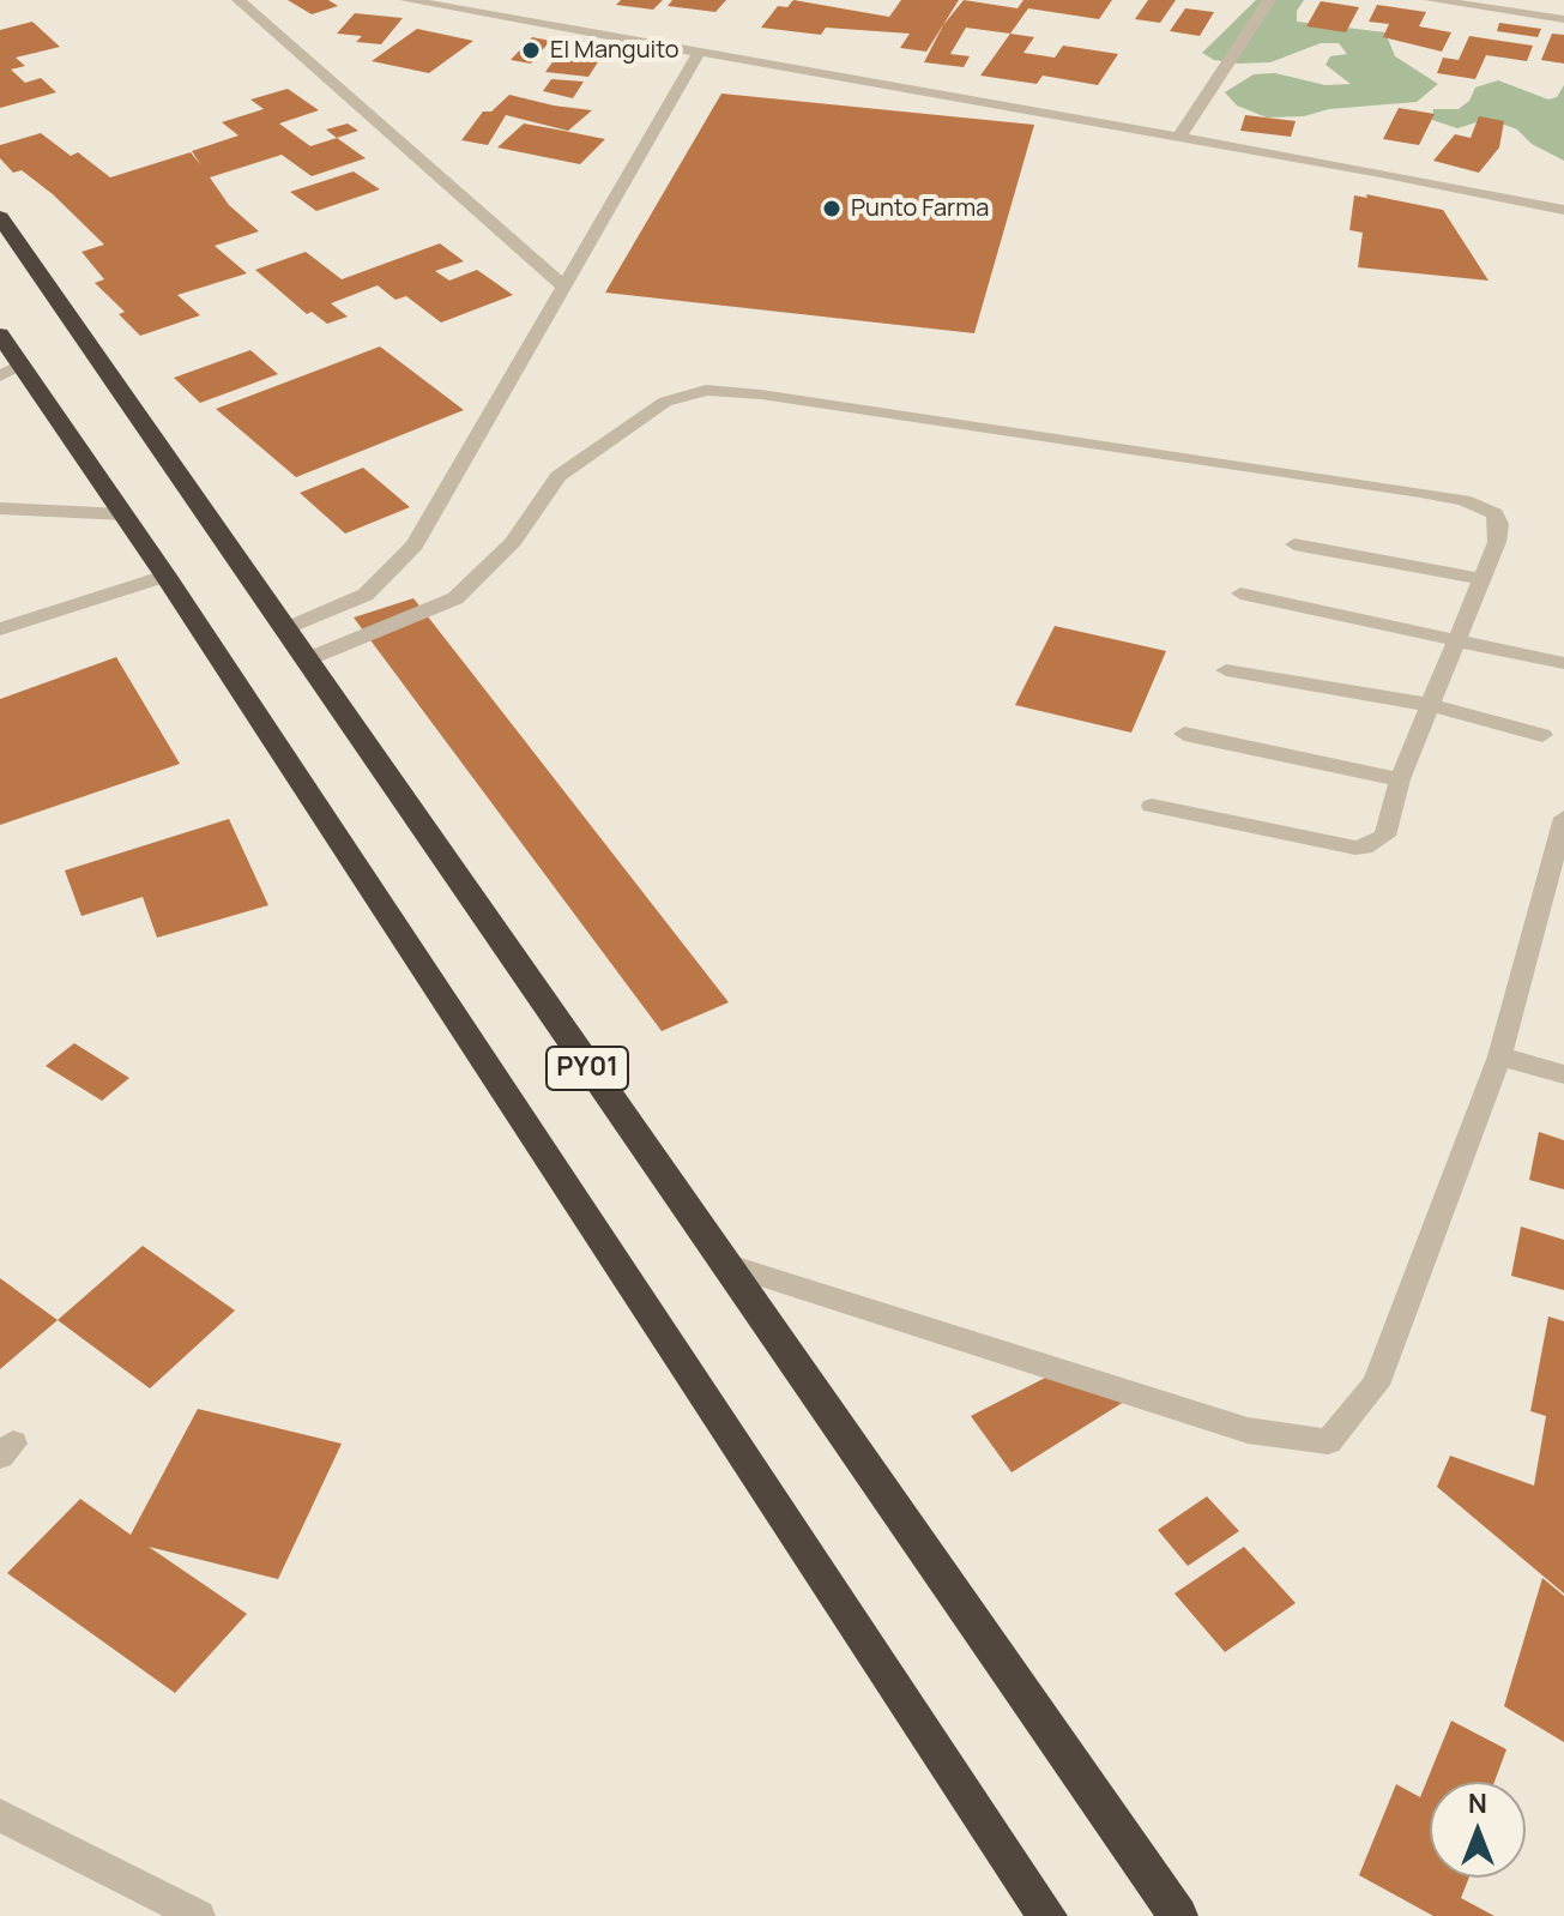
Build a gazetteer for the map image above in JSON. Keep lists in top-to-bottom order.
{
  "streets": {
    "highway": ["PY01"]
  },
  "places": ["El Manguito", "Punto Farma"],
  "north": "top"
}
